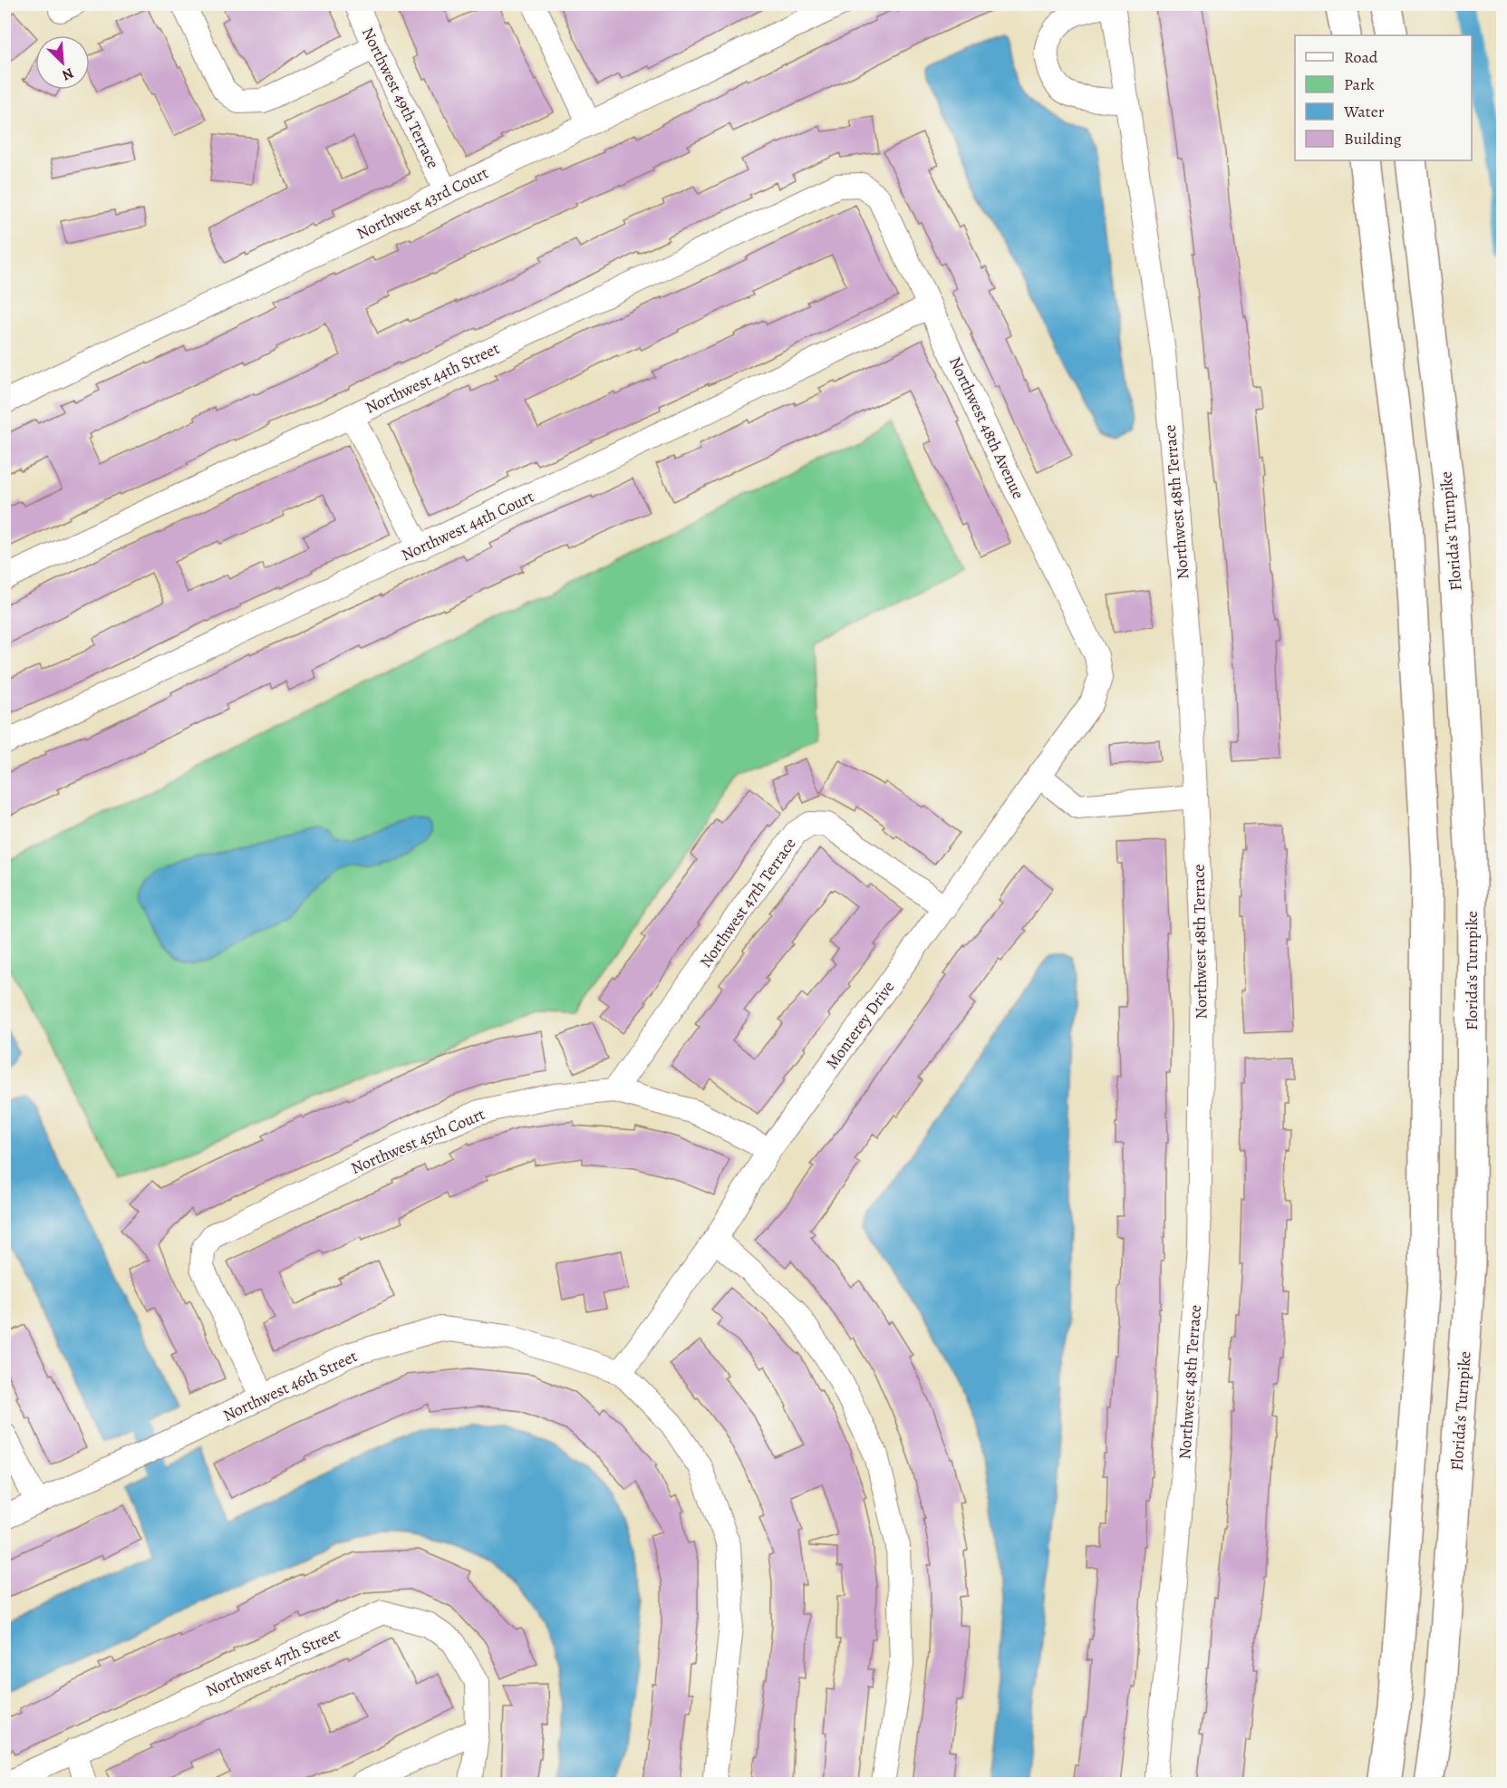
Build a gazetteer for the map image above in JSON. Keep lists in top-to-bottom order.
{
  "streets": {
    "highway": ["Florida's Turnpike"],
    "street": [
      "Northwest 49th Terrace",
      "Northwest 43rd Court",
      "Northwest 44th Street",
      "Northwest 48th Avenue",
      "Northwest 48th Terrace",
      "Northwest 44th Court",
      "Northwest 47th Terrace",
      "Monterey Drive",
      "Northwest 45th Court",
      "Northwest 46th Street",
      "Northwest 47th Street"
    ]
  },
  "crossings": [
    ["Northwest 49th Terrace", "Northwest 43rd Court"],
    ["Northwest 44th Street", "Northwest 48th Avenue"],
    ["Northwest 48th Avenue", "Northwest 44th Court"],
    ["Northwest 48th Avenue", "Monterey Drive"],
    ["Northwest 47th Terrace", "Monterey Drive"],
    ["Northwest 47th Terrace", "Northwest 45th Court"],
    ["Monterey Drive", "Northwest 45th Court"],
    ["Monterey Drive", "Northwest 46th Street"],
    ["Northwest 45th Court", "Northwest 46th Street"]
  ],
  "legend": [
    "Road",
    "Park",
    "Water",
    "Building"
  ],
  "north": "bottom right"
}
